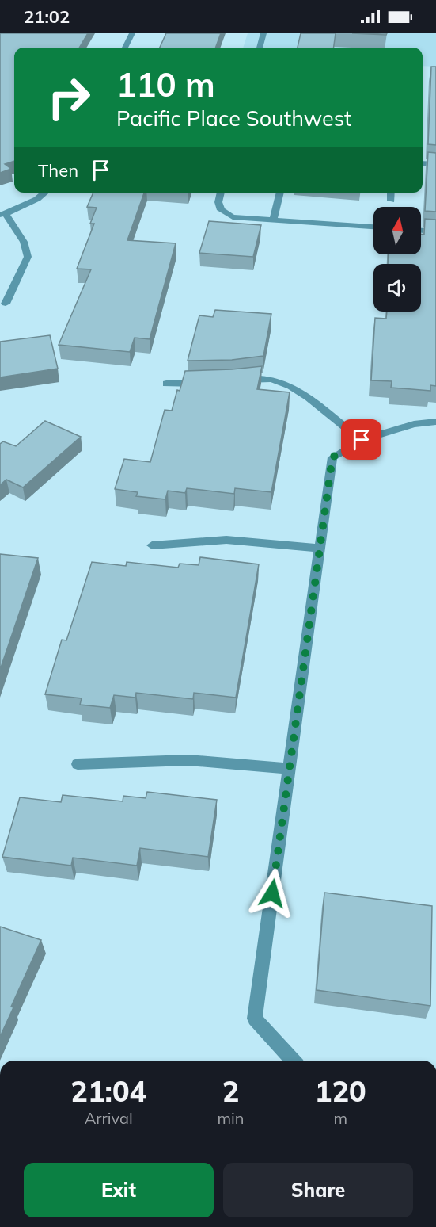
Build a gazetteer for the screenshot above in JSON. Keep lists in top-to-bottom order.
{
  "north": "top",
  "page": {
    "status": "21:02",
    "turn": ["110 m", "Pacific Place Southwest"],
    "then": "Then",
    "eta": [
      "21:04",
      "Arrival",
      "2",
      "min",
      "120",
      "m"
    ],
    "buttons": ["Exit", "Share"]
  }
}
